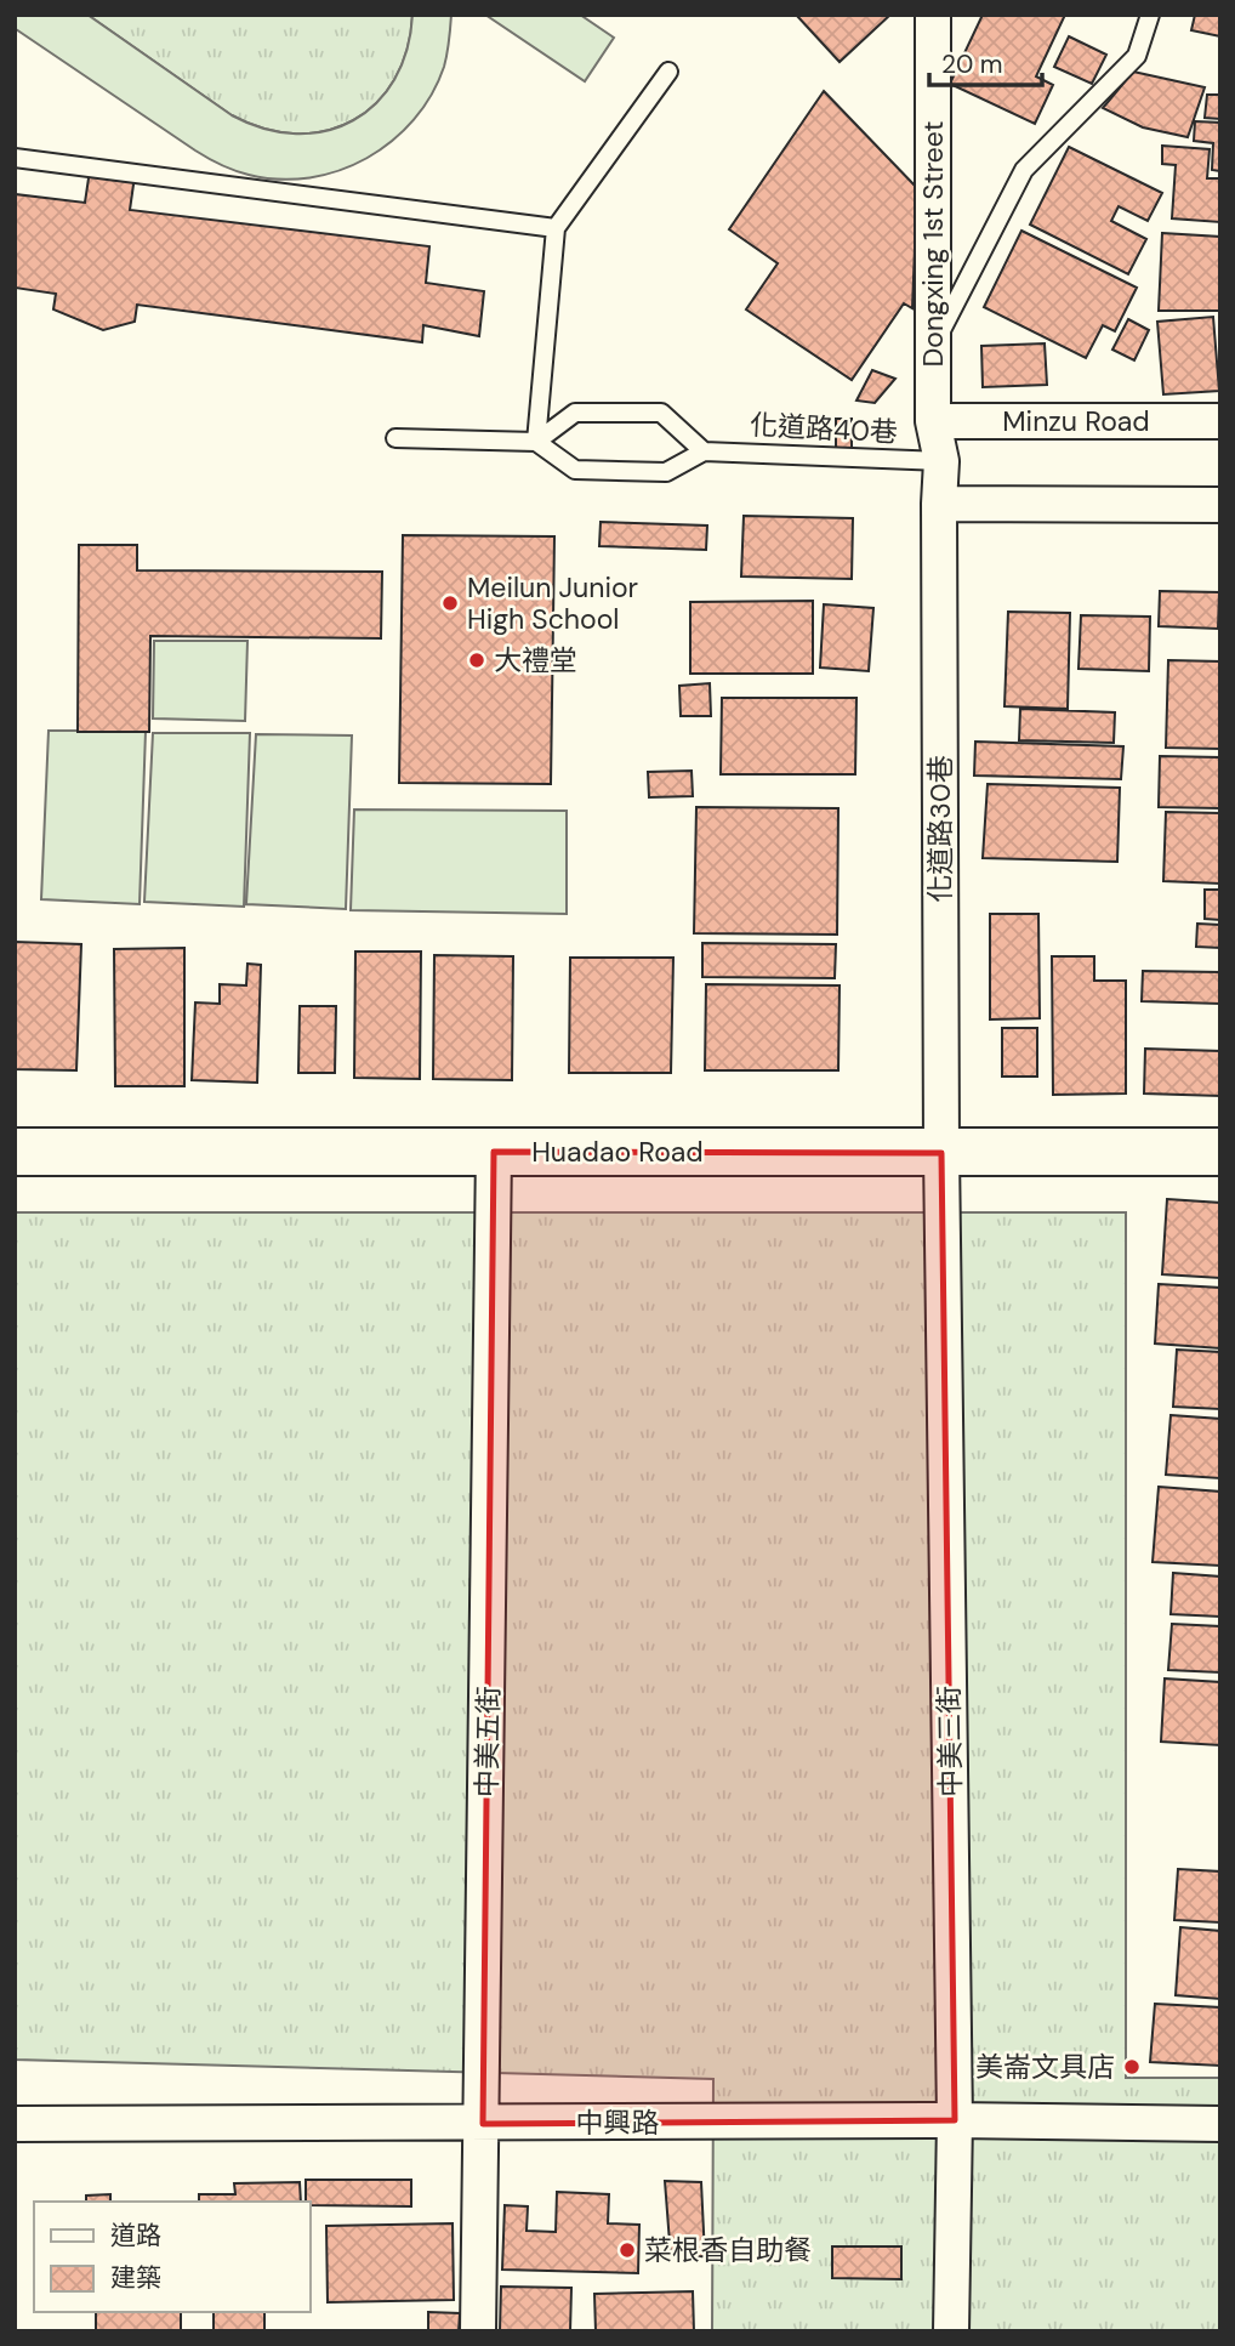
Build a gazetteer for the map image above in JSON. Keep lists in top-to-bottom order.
{
  "streets": {
    "street": [
      "Dongxing 1st Street",
      "Minzu Road",
      "化道路30巷",
      "Huadao Road",
      "中美五街",
      "中美三街",
      "中興路"
    ],
    "lane": ["化道路40巷"]
  },
  "crossings": [
    ["Dongxing 1st Street", "Minzu Road"],
    ["Dongxing 1st Street", "化道路40巷"],
    ["Dongxing 1st Street", "化道路30巷"],
    ["化道路40巷", "化道路30巷"],
    ["化道路30巷", "Huadao Road"],
    ["化道路30巷", "中美三街"],
    ["Huadao Road", "中美五街"],
    ["Huadao Road", "中美三街"],
    ["中美五街", "中興路"],
    ["中美三街", "中興路"]
  ],
  "places": [
    "Meilun Junior High School",
    "大禮堂",
    "美崙文具店",
    "菜根香自助餐"
  ],
  "legend": ["道路", "建築"],
  "scale_bar": "20 m"
}
